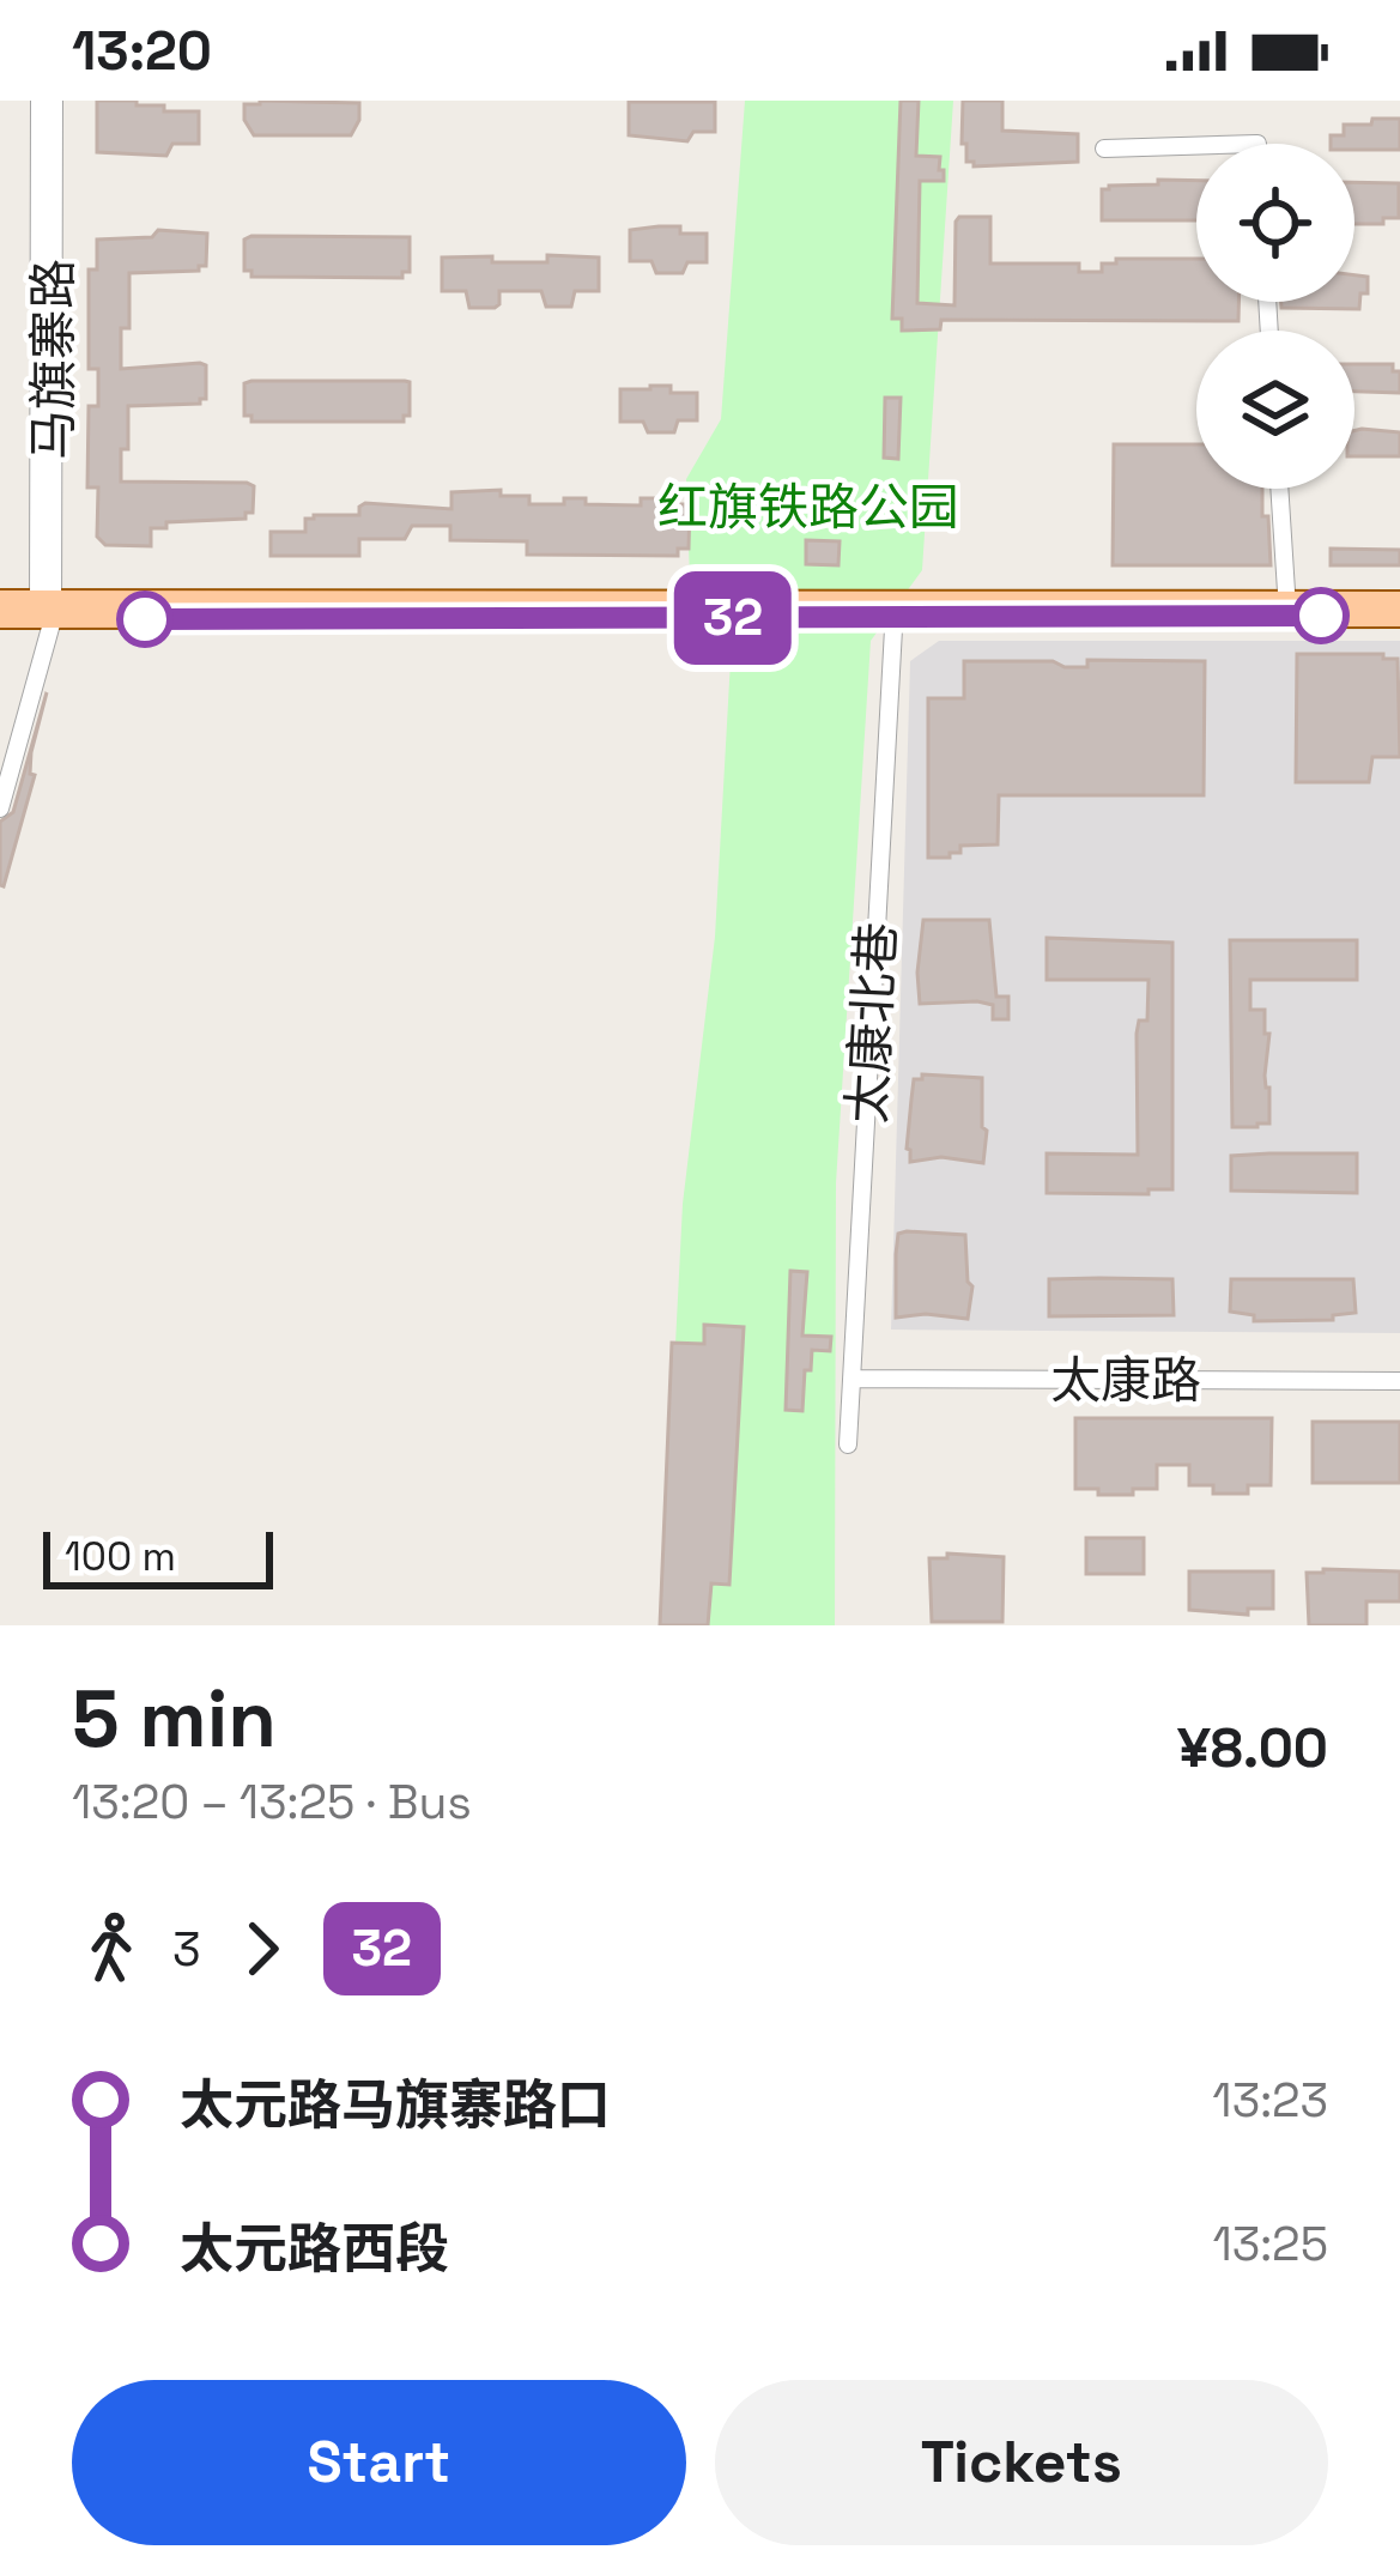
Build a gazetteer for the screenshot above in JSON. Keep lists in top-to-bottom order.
{
  "streets": {
    "street": ["马旗寨路", "太康北巷", "太康路"]
  },
  "crossings": [
    ["太康北巷", "太康路"]
  ],
  "parks": ["红旗铁路公园"],
  "lines": ["bus line 32"],
  "scale_bar": "100 m",
  "page": {
    "status": "13:20",
    "on_map": "32",
    "scale": "100 m",
    "heading": ["5 min", "13:20 – 13:25 · Bus", "¥8.00"],
    "legs": ["3", "32"],
    "list": [
      {
        "name": "太元路马旗寨路口",
        "value": "13:23"
      },
      {
        "name": "太元路西段",
        "value": "13:25"
      }
    ],
    "buttons": ["Start", "Tickets"]
  }
}
